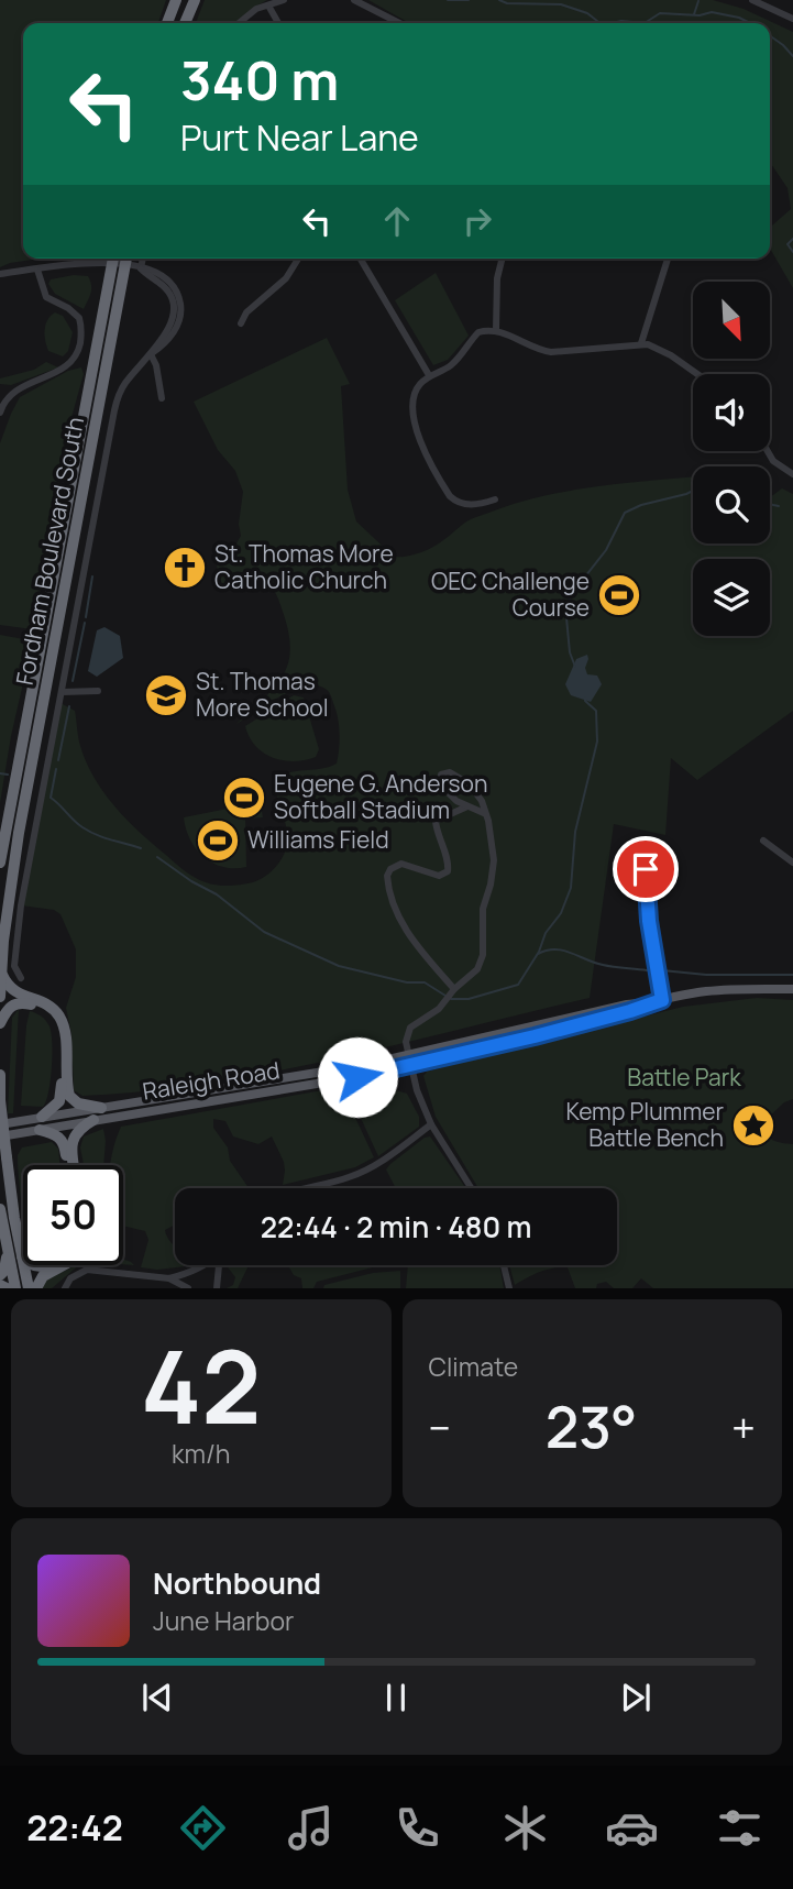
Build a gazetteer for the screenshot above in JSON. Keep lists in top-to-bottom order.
{
  "streets": {
    "highway": ["Fordham Boulevard South"],
    "main road": ["Raleigh Road"]
  },
  "parks": ["Battle Park"],
  "places": {
    "church": ["St. Thomas More Catholic Church"],
    "sports": ["OEC Challenge Course", "Eugene G. Anderson Softball Stadium", "Williams Field"],
    "school or university": ["St. Thomas More School"],
    "place": ["Kemp Plummer Battle Bench"]
  },
  "north": "bottom right",
  "page": {
    "turn": ["340 m", "Purt Near Lane"],
    "limit": "50",
    "trip": "22:44 · 2 min · 480 m",
    "tile": [
      ["42", "km/h"],
      "Climate"
    ],
    "heat": ["−", "23°", "+"],
    "song": ["Northbound", "June Harbor"],
    "tabs": "22:42"
  }
}
